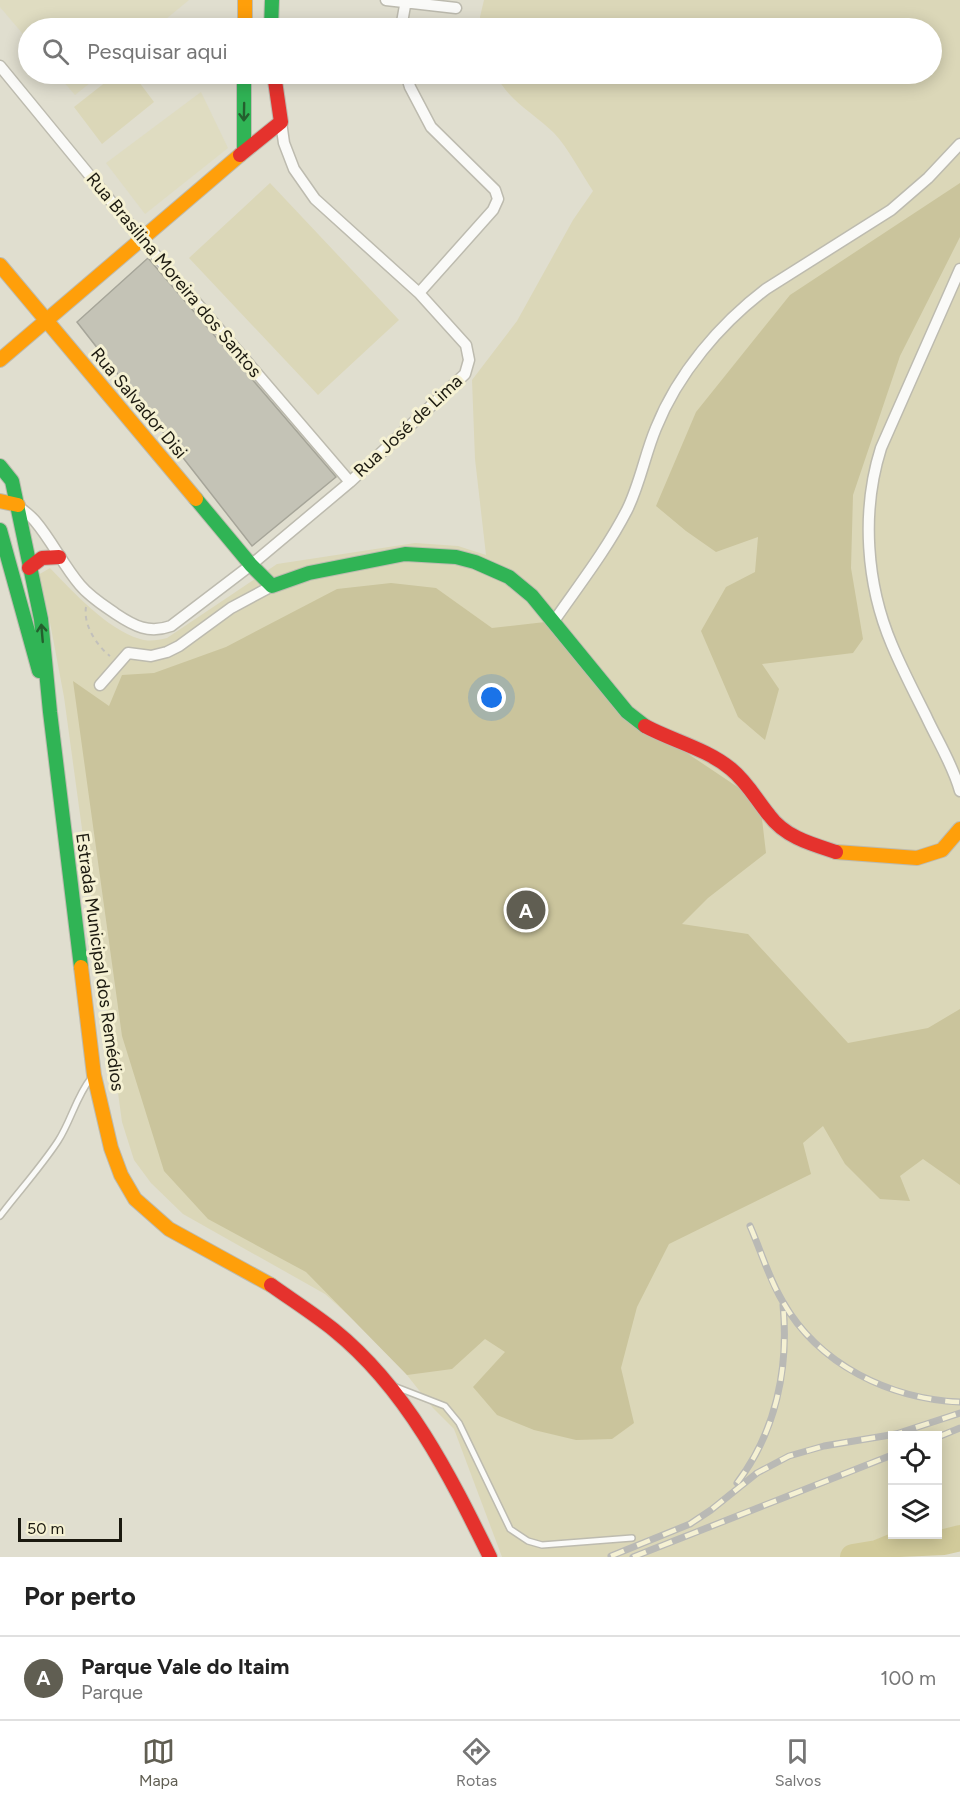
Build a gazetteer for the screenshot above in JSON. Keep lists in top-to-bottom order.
{
  "streets": {
    "street": [
      "Rua Brasilina Moreira dos Santos",
      "Rua Salvador Disi",
      "Rua José de Lima",
      "Estrada Municipal dos Remédios"
    ]
  },
  "crossings": [
    ["Rua Brasilina Moreira dos Santos", "Rua José de Lima"],
    ["Rua Salvador Disi", "Rua José de Lima"]
  ],
  "scale_bar": "50 m",
  "page": {
    "search": "Pesquisar aqui",
    "pins": "A",
    "scale": "50 m",
    "heading": "Por perto",
    "list": [
      {
        "mark": "A",
        "name": "Parque Vale do Itaim",
        "note": "Parque",
        "value": "100 m"
      }
    ],
    "nav": ["Mapa", "Rotas", "Salvos"]
  }
}
